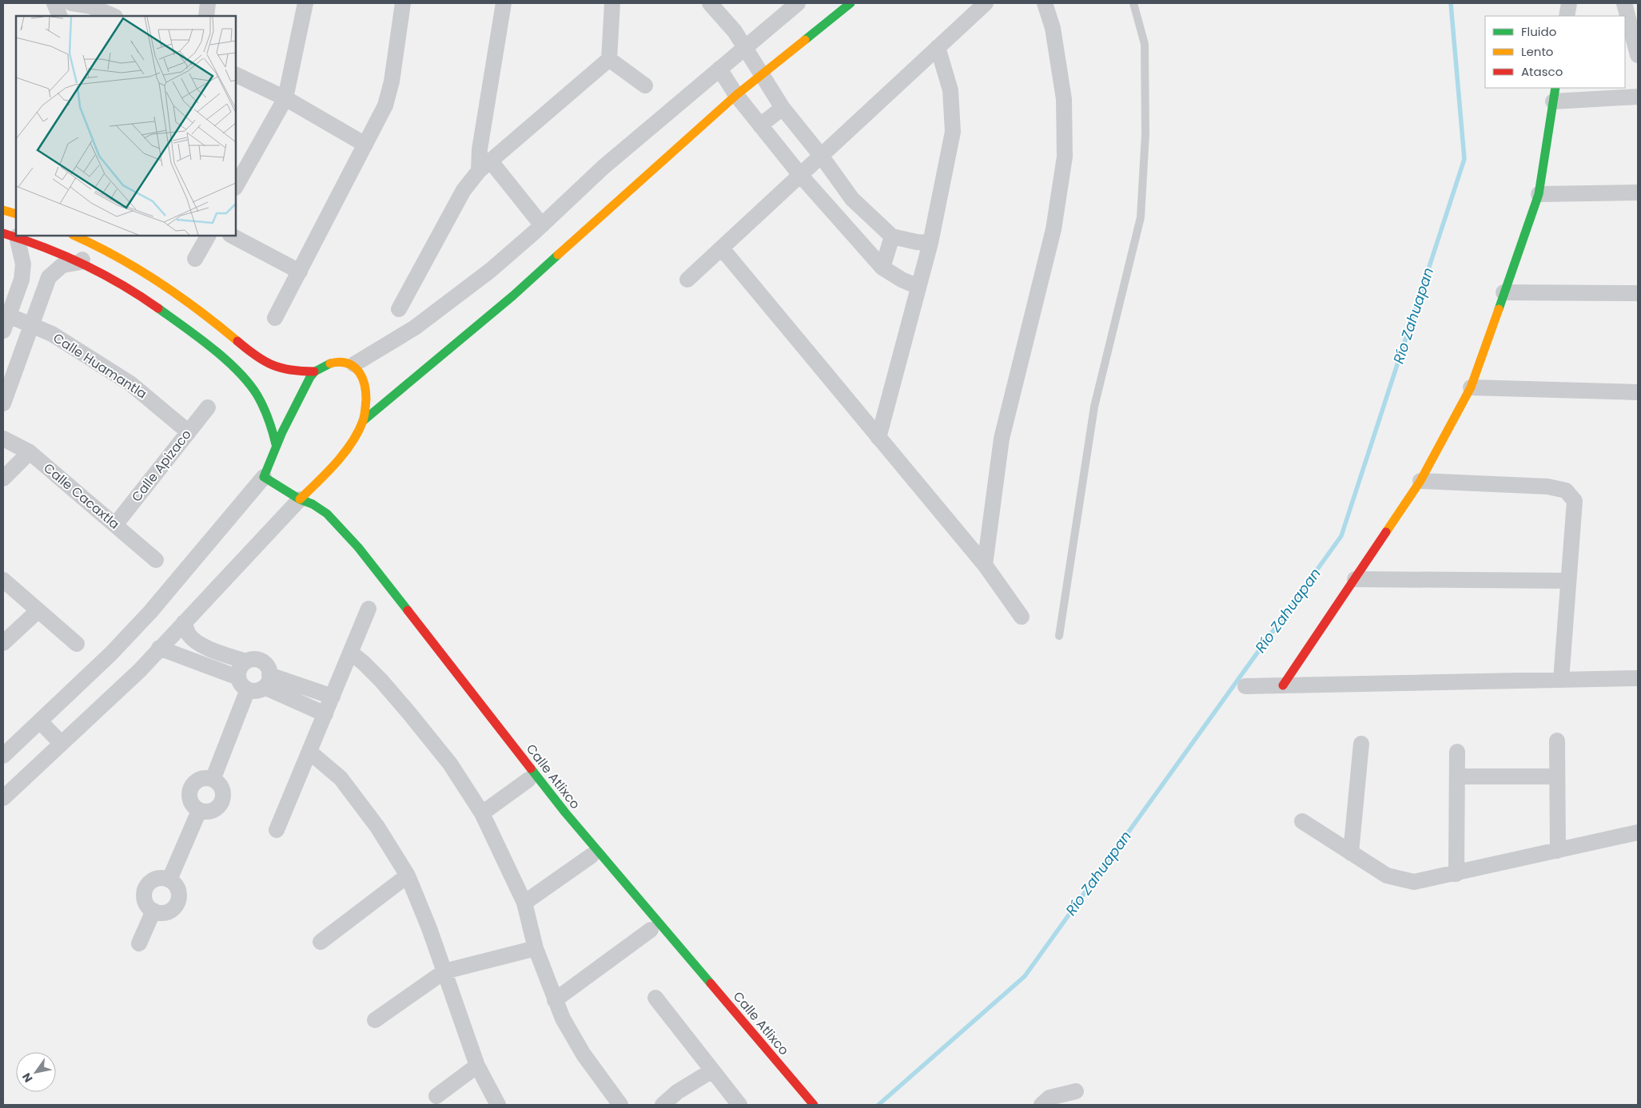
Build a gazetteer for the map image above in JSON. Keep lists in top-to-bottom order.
{
  "streets": {
    "street": [
      "Calle Huamantla",
      "Calle Apizaco",
      "Calle Cacaxtla",
      "Calle Atlixco"
    ]
  },
  "crossings": [
    ["Calle Huamantla", "Calle Apizaco"],
    ["Calle Apizaco", "Calle Cacaxtla"]
  ],
  "water": ["Río Zahuapan"],
  "legend": ["Fluido", "Lento", "Atasco"],
  "north": "bottom left"
}
